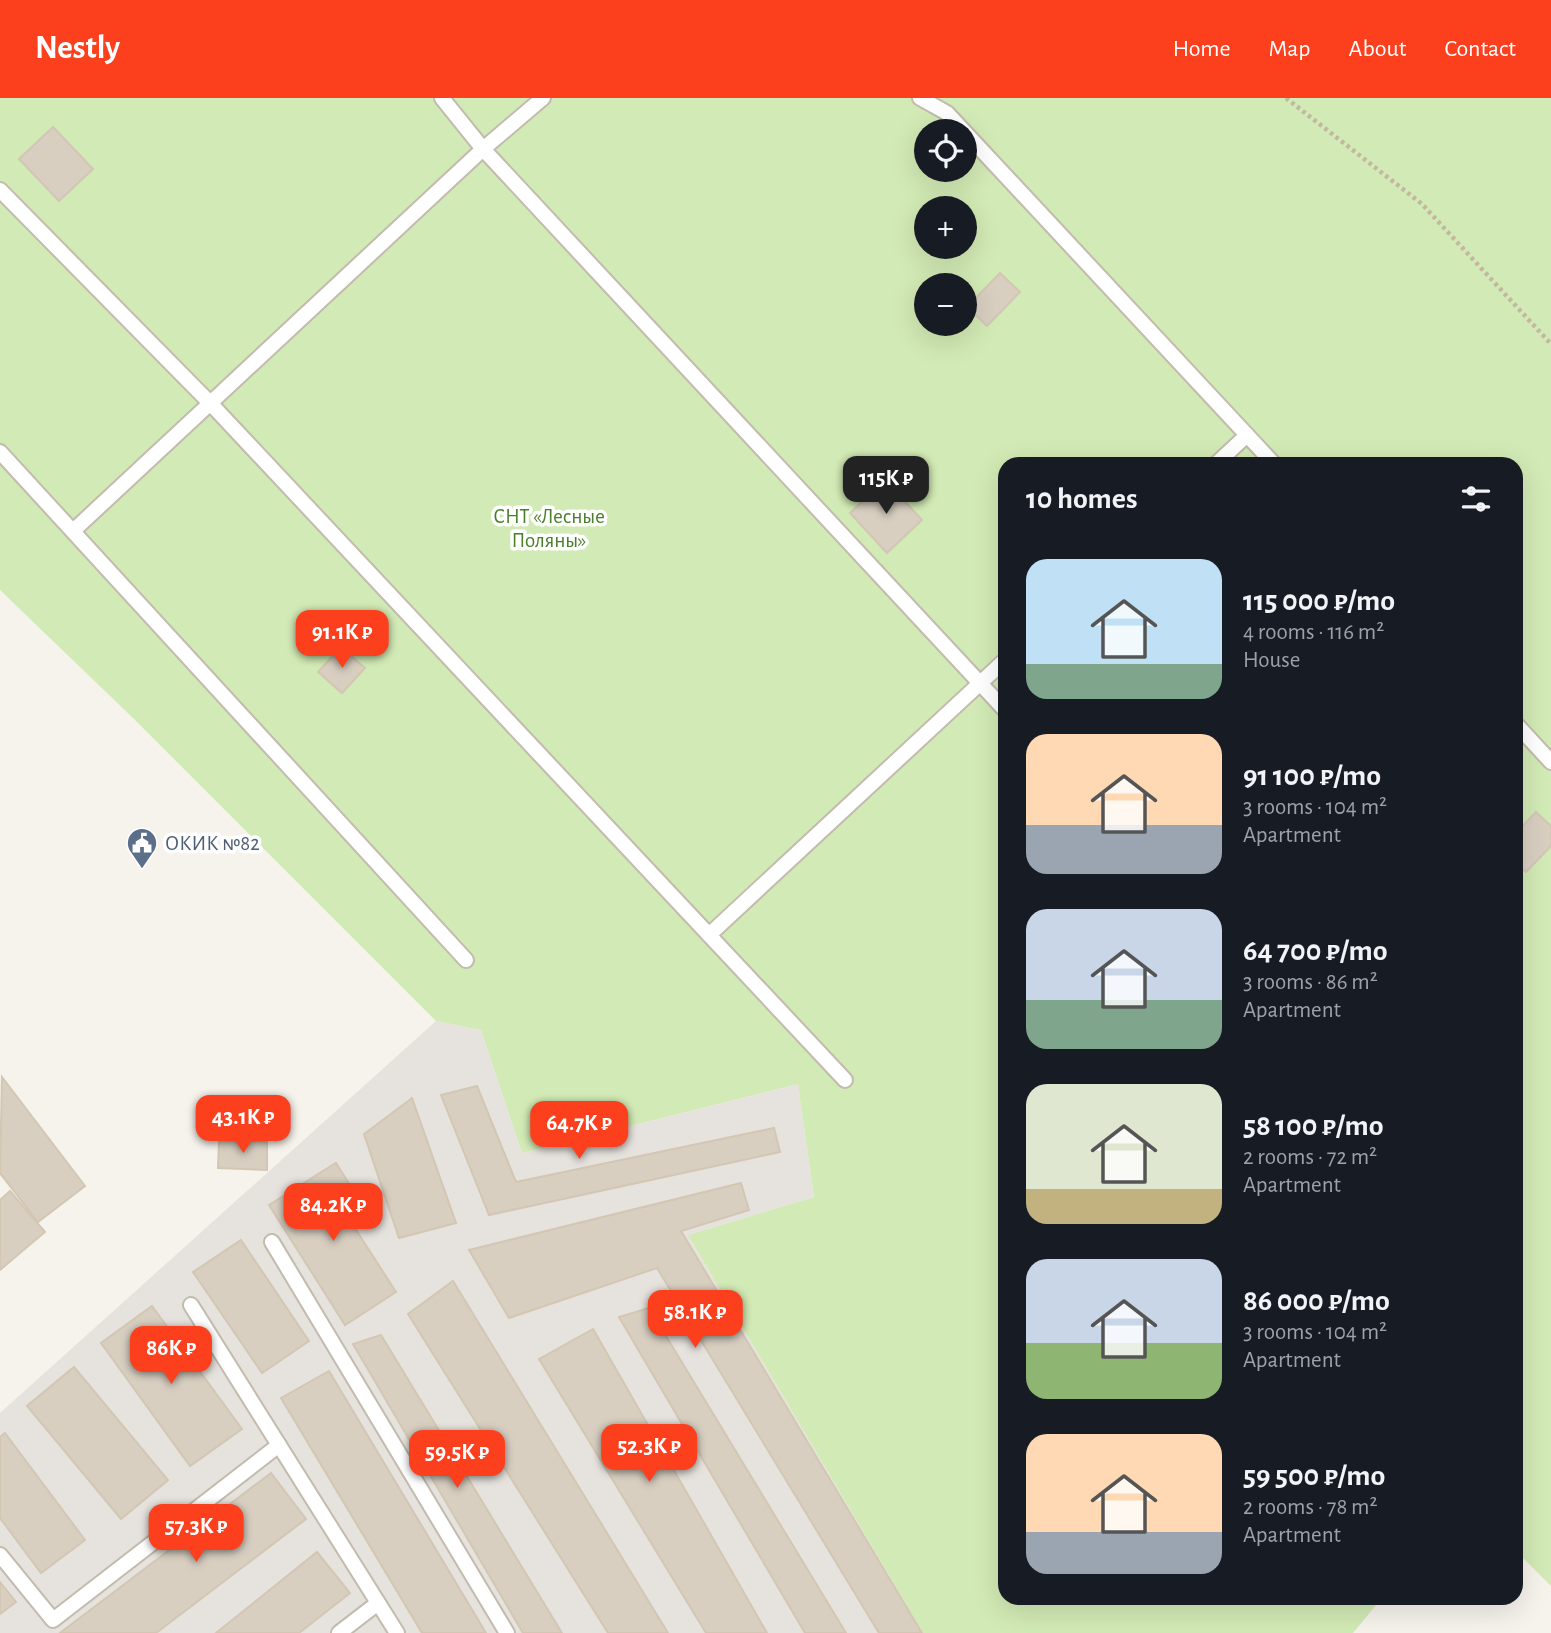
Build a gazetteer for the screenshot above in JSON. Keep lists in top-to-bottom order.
{
  "parks": ["СНТ «Лесные Поляны»"],
  "places": {
    "public building": ["ОКИК №82"]
  },
  "page": {
    "header": "Nestly",
    "nav": [
      "Home",
      "Map",
      "About",
      "Contact"
    ],
    "map_buttons": ["+", "−"],
    "price": [
      "115K ₽",
      "91.1K ₽",
      "43.1K ₽",
      "64.7K ₽",
      "84.2K ₽",
      "58.1K ₽",
      "86K ₽",
      "52.3K ₽",
      "59.5K ₽",
      "57.3K ₽"
    ],
    "heading": "10 homes",
    "list": [
      {
        "name": "115 000 ₽/mo",
        "note": "4 rooms · 116 m² · House"
      },
      {
        "name": "91 100 ₽/mo",
        "note": "3 rooms · 104 m² · Apartment"
      },
      {
        "name": "64 700 ₽/mo",
        "note": "3 rooms · 86 m² · Apartment"
      },
      {
        "name": "58 100 ₽/mo",
        "note": "2 rooms · 72 m² · Apartment"
      },
      {
        "name": "86 000 ₽/mo",
        "note": "3 rooms · 104 m² · Apartment"
      },
      {
        "name": "59 500 ₽/mo",
        "note": "2 rooms · 78 m² · Apartment"
      }
    ]
  }
}
